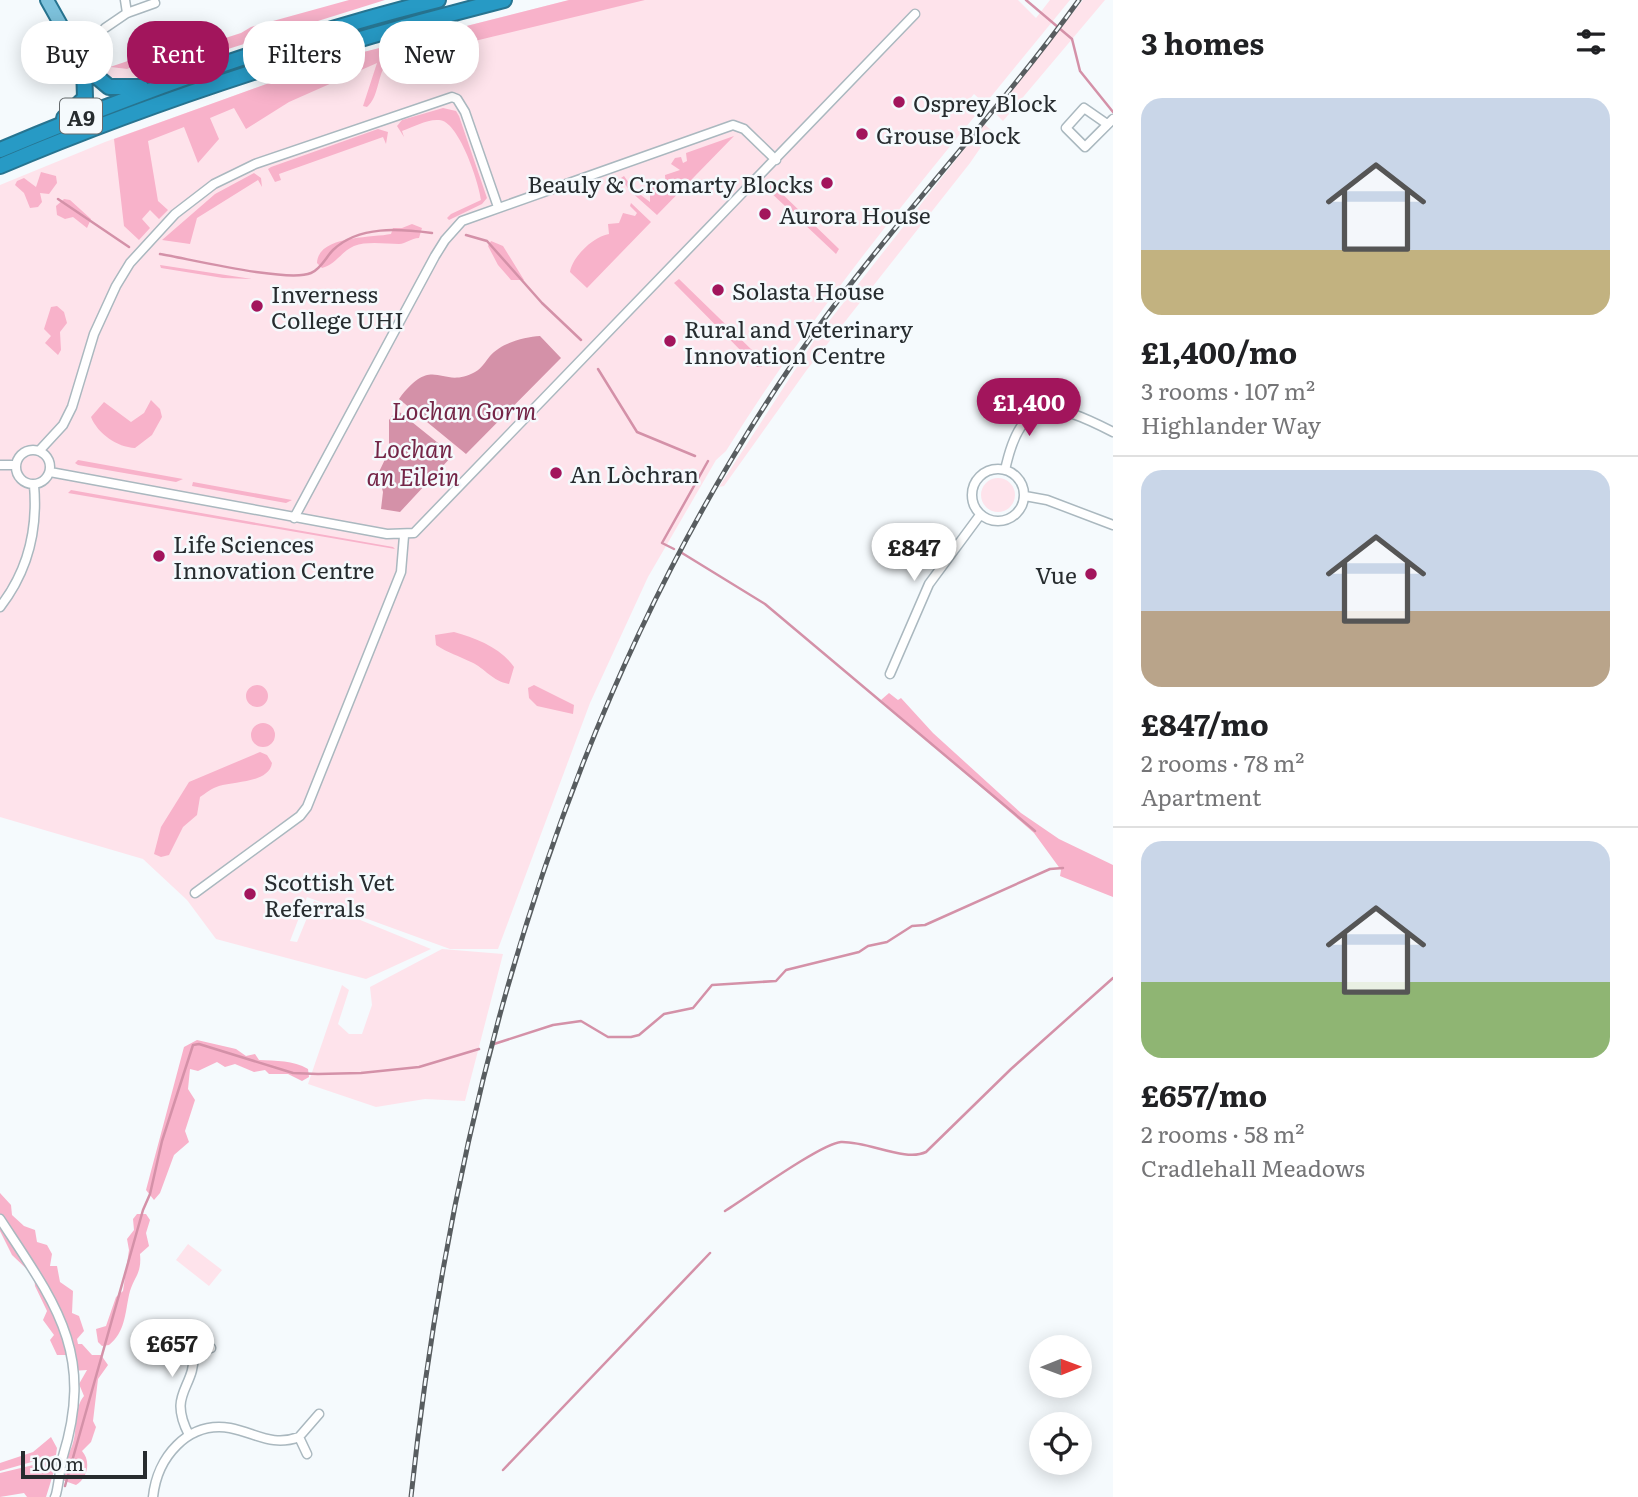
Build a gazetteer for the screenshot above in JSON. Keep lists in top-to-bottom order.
{
  "streets": {
    "highway": ["A9"]
  },
  "water": ["Lochan Gorm", "Lochan an Eilein"],
  "places": [
    "Osprey Block",
    "Grouse Block",
    "Beauly & Cromarty Blocks",
    "Aurora House",
    "Solasta House",
    "Inverness College UHI",
    "Rural and Veterinary Innovation Centre",
    "An Lòchran",
    "Life Sciences Innovation Centre",
    "Vue",
    "Scottish Vet Referrals"
  ],
  "scale_bar": "100 m",
  "north": "right",
  "page": {
    "heading": "3 homes",
    "chip": [
      "Buy",
      "Rent",
      "Filters",
      "New"
    ],
    "list": [
      {
        "name": "£1,400/mo",
        "note": "3 rooms · 107 m² · Highlander Way"
      },
      {
        "name": "£847/mo",
        "note": "2 rooms · 78 m² · Apartment"
      },
      {
        "name": "£657/mo",
        "note": "2 rooms · 58 m² · Cradlehall Meadows"
      }
    ],
    "price": ["£1,400", "£847", "£657"],
    "scale": "100 m"
  }
}
